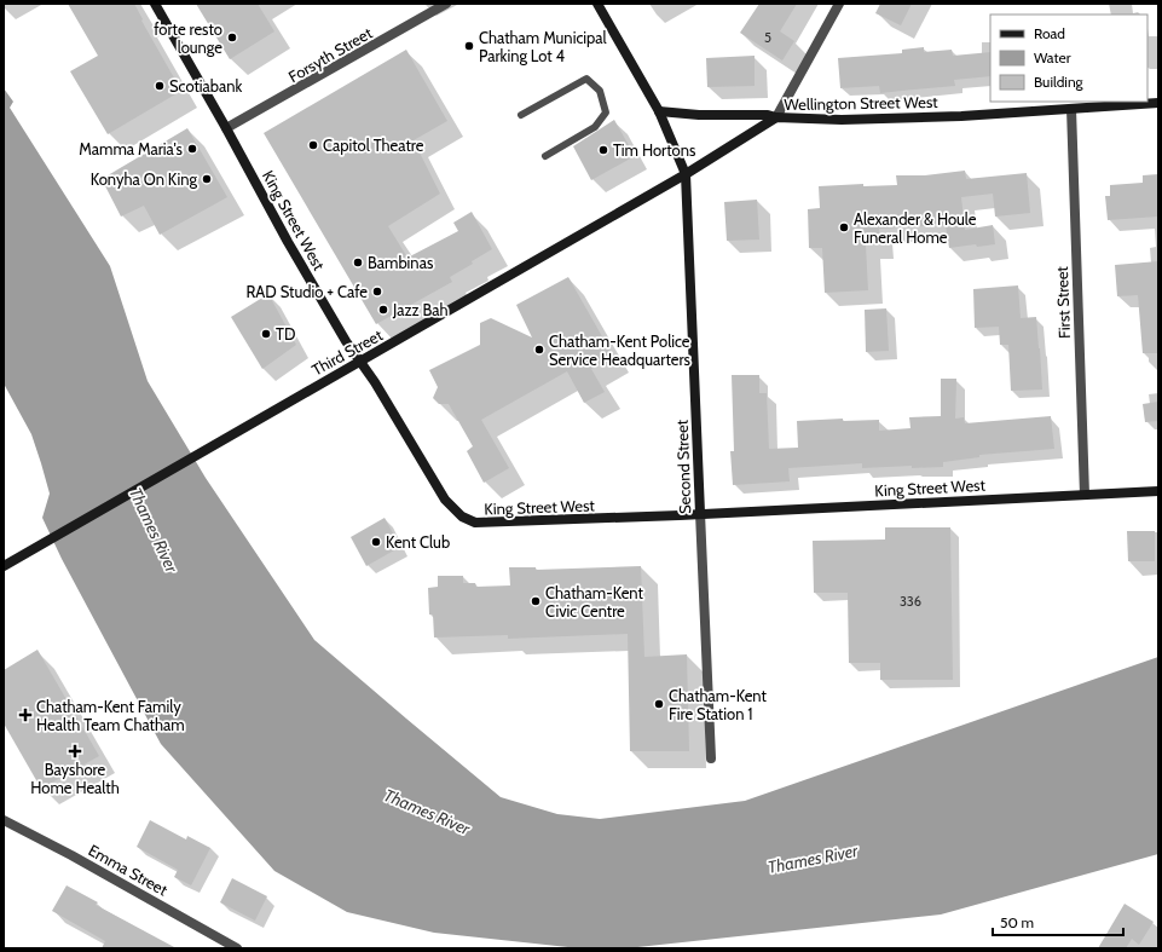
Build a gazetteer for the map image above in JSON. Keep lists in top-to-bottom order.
{
  "streets": {
    "street": [
      "Forsyth Street",
      "Wellington Street West",
      "King Street West",
      "First Street",
      "Third Street",
      "Second Street",
      "Emma Street"
    ]
  },
  "crossings": [
    ["Forsyth Street", "King Street West"],
    ["Wellington Street West", "First Street"],
    ["Wellington Street West", "Third Street"],
    ["Wellington Street West", "Second Street"],
    ["King Street West", "First Street"],
    ["King Street West", "Third Street"],
    ["King Street West", "Second Street"],
    ["Third Street", "Second Street"]
  ],
  "water": ["Thames River"],
  "places": {
    "other": [
      "forte resto lounge",
      "Chatham Municipal Parking Lot 4",
      "Scotiabank",
      "Capitol Theatre",
      "Mamma Maria's",
      "Tim Hortons",
      "Konyha On King",
      "Alexander & Houle Funeral Home",
      "Bambinas",
      "RAD Studio + Cafe",
      "Jazz Bah",
      "TD",
      "Chatham-Kent Police Service Headquarters",
      "Kent Club",
      "Chatham-Kent Civic Centre",
      "Chatham-Kent Fire Station 1"
    ],
    "health": ["Chatham-Kent Family Health Team Chatham", "Bayshore Home Health"]
  },
  "house_numbers": ["5", "336"],
  "legend": ["Road", "Water", "Building"],
  "scale_bar": "50 m"
}
